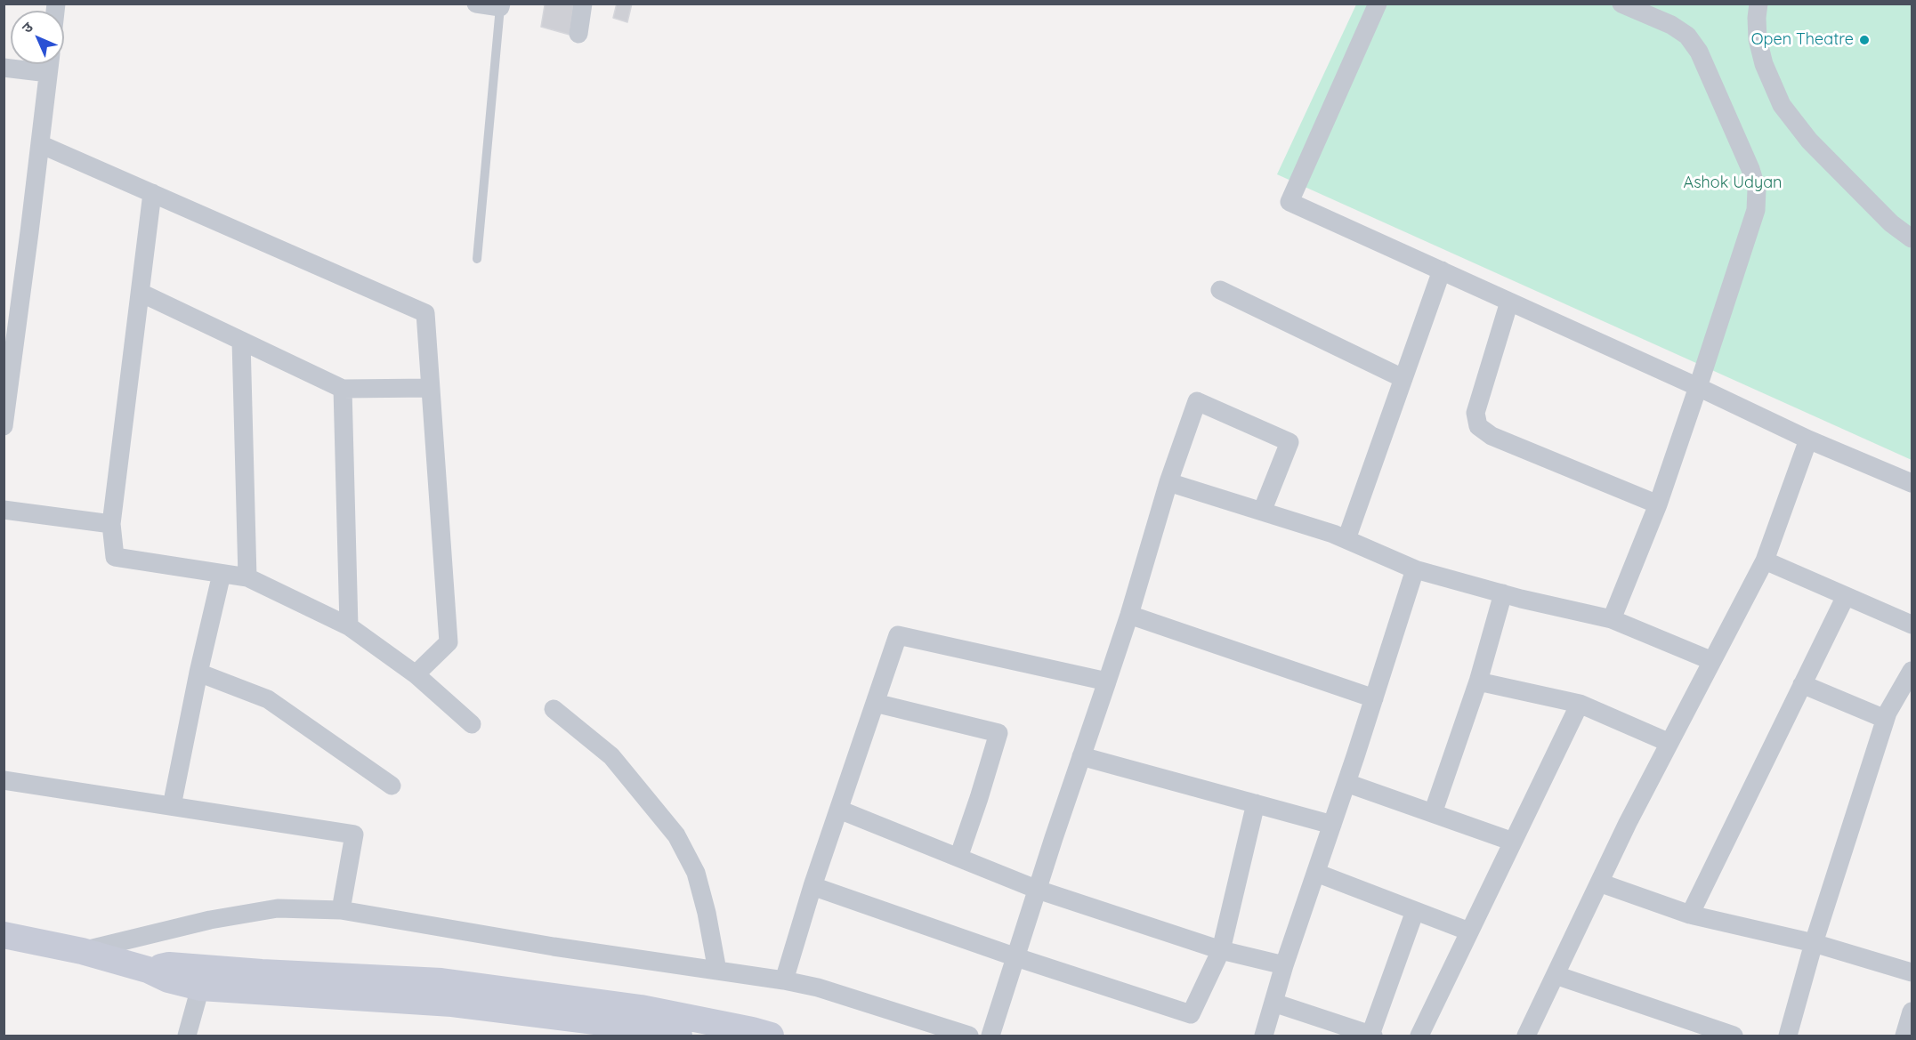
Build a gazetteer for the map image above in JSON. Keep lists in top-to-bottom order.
{
  "parks": ["Ashok Udyan"],
  "places": ["Open Theatre"],
  "north": "top left"
}
